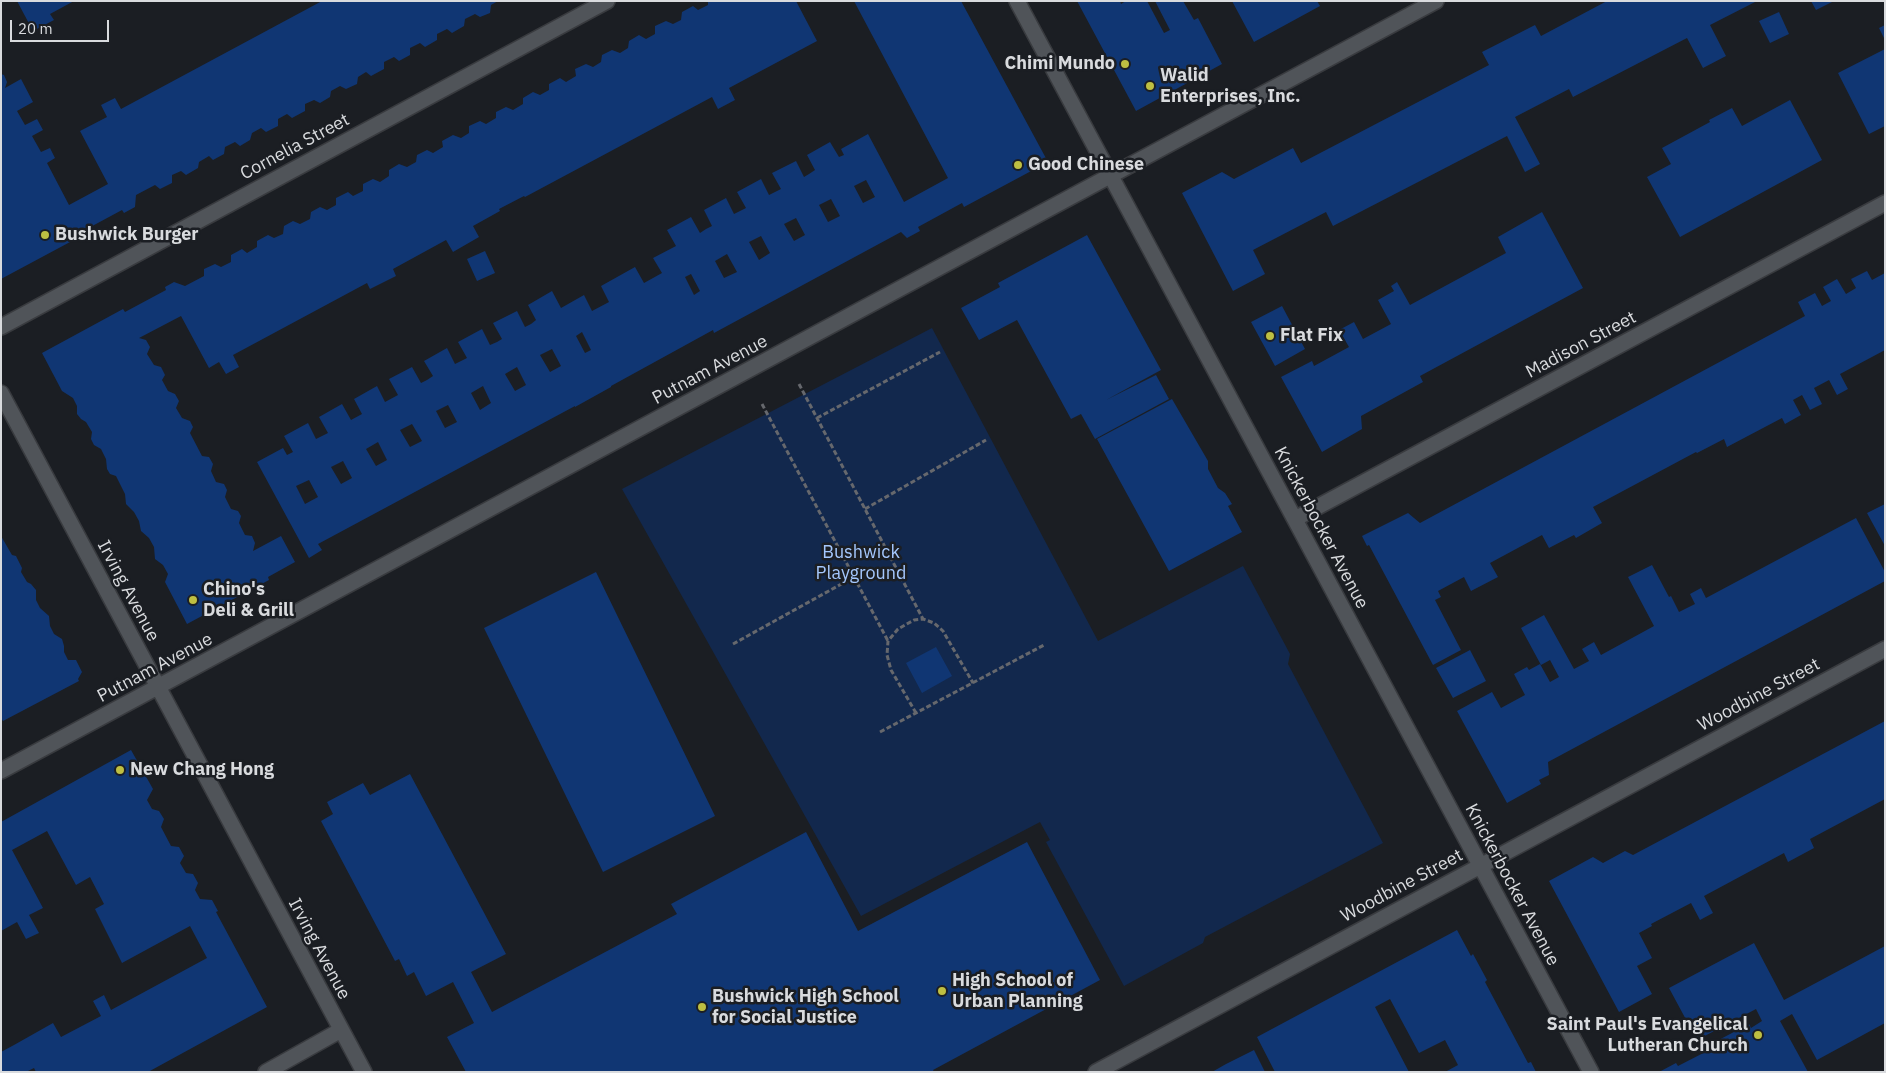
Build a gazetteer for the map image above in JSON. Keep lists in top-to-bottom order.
{
  "streets": {
    "street": [
      "Cornelia Street",
      "Madison Street",
      "Putnam Avenue",
      "Knickerbocker Avenue",
      "Irving Avenue",
      "Woodbine Street"
    ]
  },
  "crossings": [
    ["Madison Street", "Knickerbocker Avenue"],
    ["Putnam Avenue", "Knickerbocker Avenue"],
    ["Putnam Avenue", "Irving Avenue"],
    ["Knickerbocker Avenue", "Woodbine Street"]
  ],
  "parks": ["Bushwick Playground"],
  "places": [
    "Chimi Mundo",
    "Walid Enterprises, Inc.",
    "Good Chinese",
    "Bushwick Burger",
    "Flat Fix",
    "Chino's Deli & Grill",
    "New Chang Hong",
    "High School of Urban Planning",
    "Bushwick High School for Social Justice",
    "Saint Paul's Evangelical Lutheran Church"
  ],
  "scale_bar": "20 m"
}
